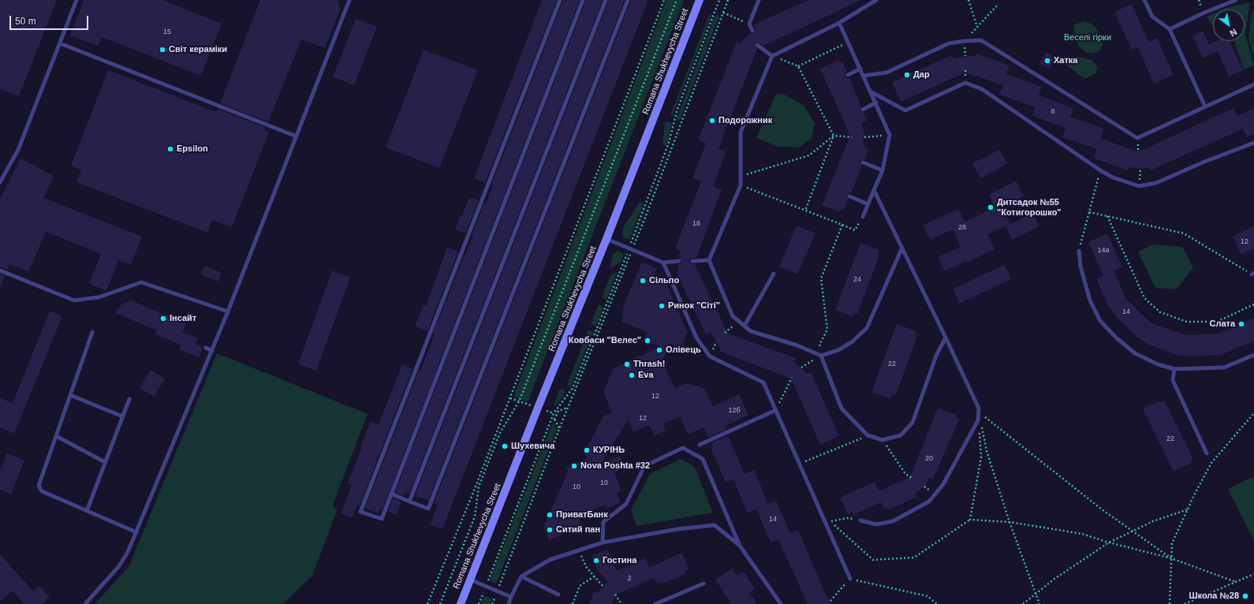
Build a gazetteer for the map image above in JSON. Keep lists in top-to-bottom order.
{
  "streets": {
    "main road": ["Romana Shukhevycha Street"]
  },
  "parks": ["Веселі гірки"],
  "places": [
    "Світ кераміки",
    "Хатка",
    "Дар",
    "Подорожник",
    "Epsilon",
    "Дитсадок №55 \"Котигорошко\"",
    "Сільпо",
    "Ринок \"Сіті\"",
    "Інсайт",
    "Слата",
    "Ковбаси \"Велес\"",
    "Олівець",
    "Thrash!",
    "Eva",
    "Шухевича",
    "КУРІНЬ",
    "Nova Poshta #32",
    "ПриватБанк",
    "Ситий пан",
    "Гостина",
    "Школа №28"
  ],
  "house_numbers": [
    "15",
    "8",
    "18",
    "28",
    "12",
    "14а",
    "24",
    "14",
    "22",
    "12",
    "12б",
    "12",
    "22",
    "20",
    "10",
    "10",
    "14",
    "2"
  ],
  "scale_bar": "50 m",
  "north": "bottom right"
}
